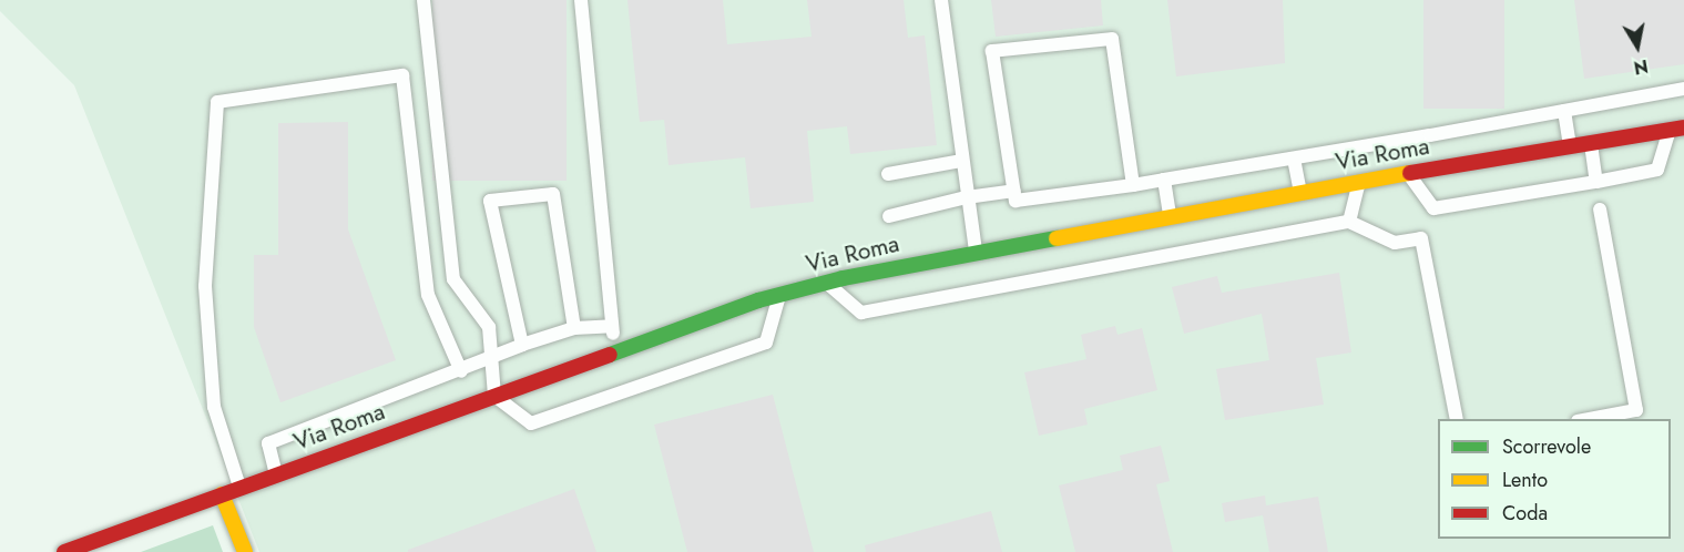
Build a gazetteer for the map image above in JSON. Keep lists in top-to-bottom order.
{
  "streets": {
    "main road": ["Via Roma"]
  },
  "legend": ["Scorrevole", "Lento", "Coda"],
  "north": "bottom"
}
